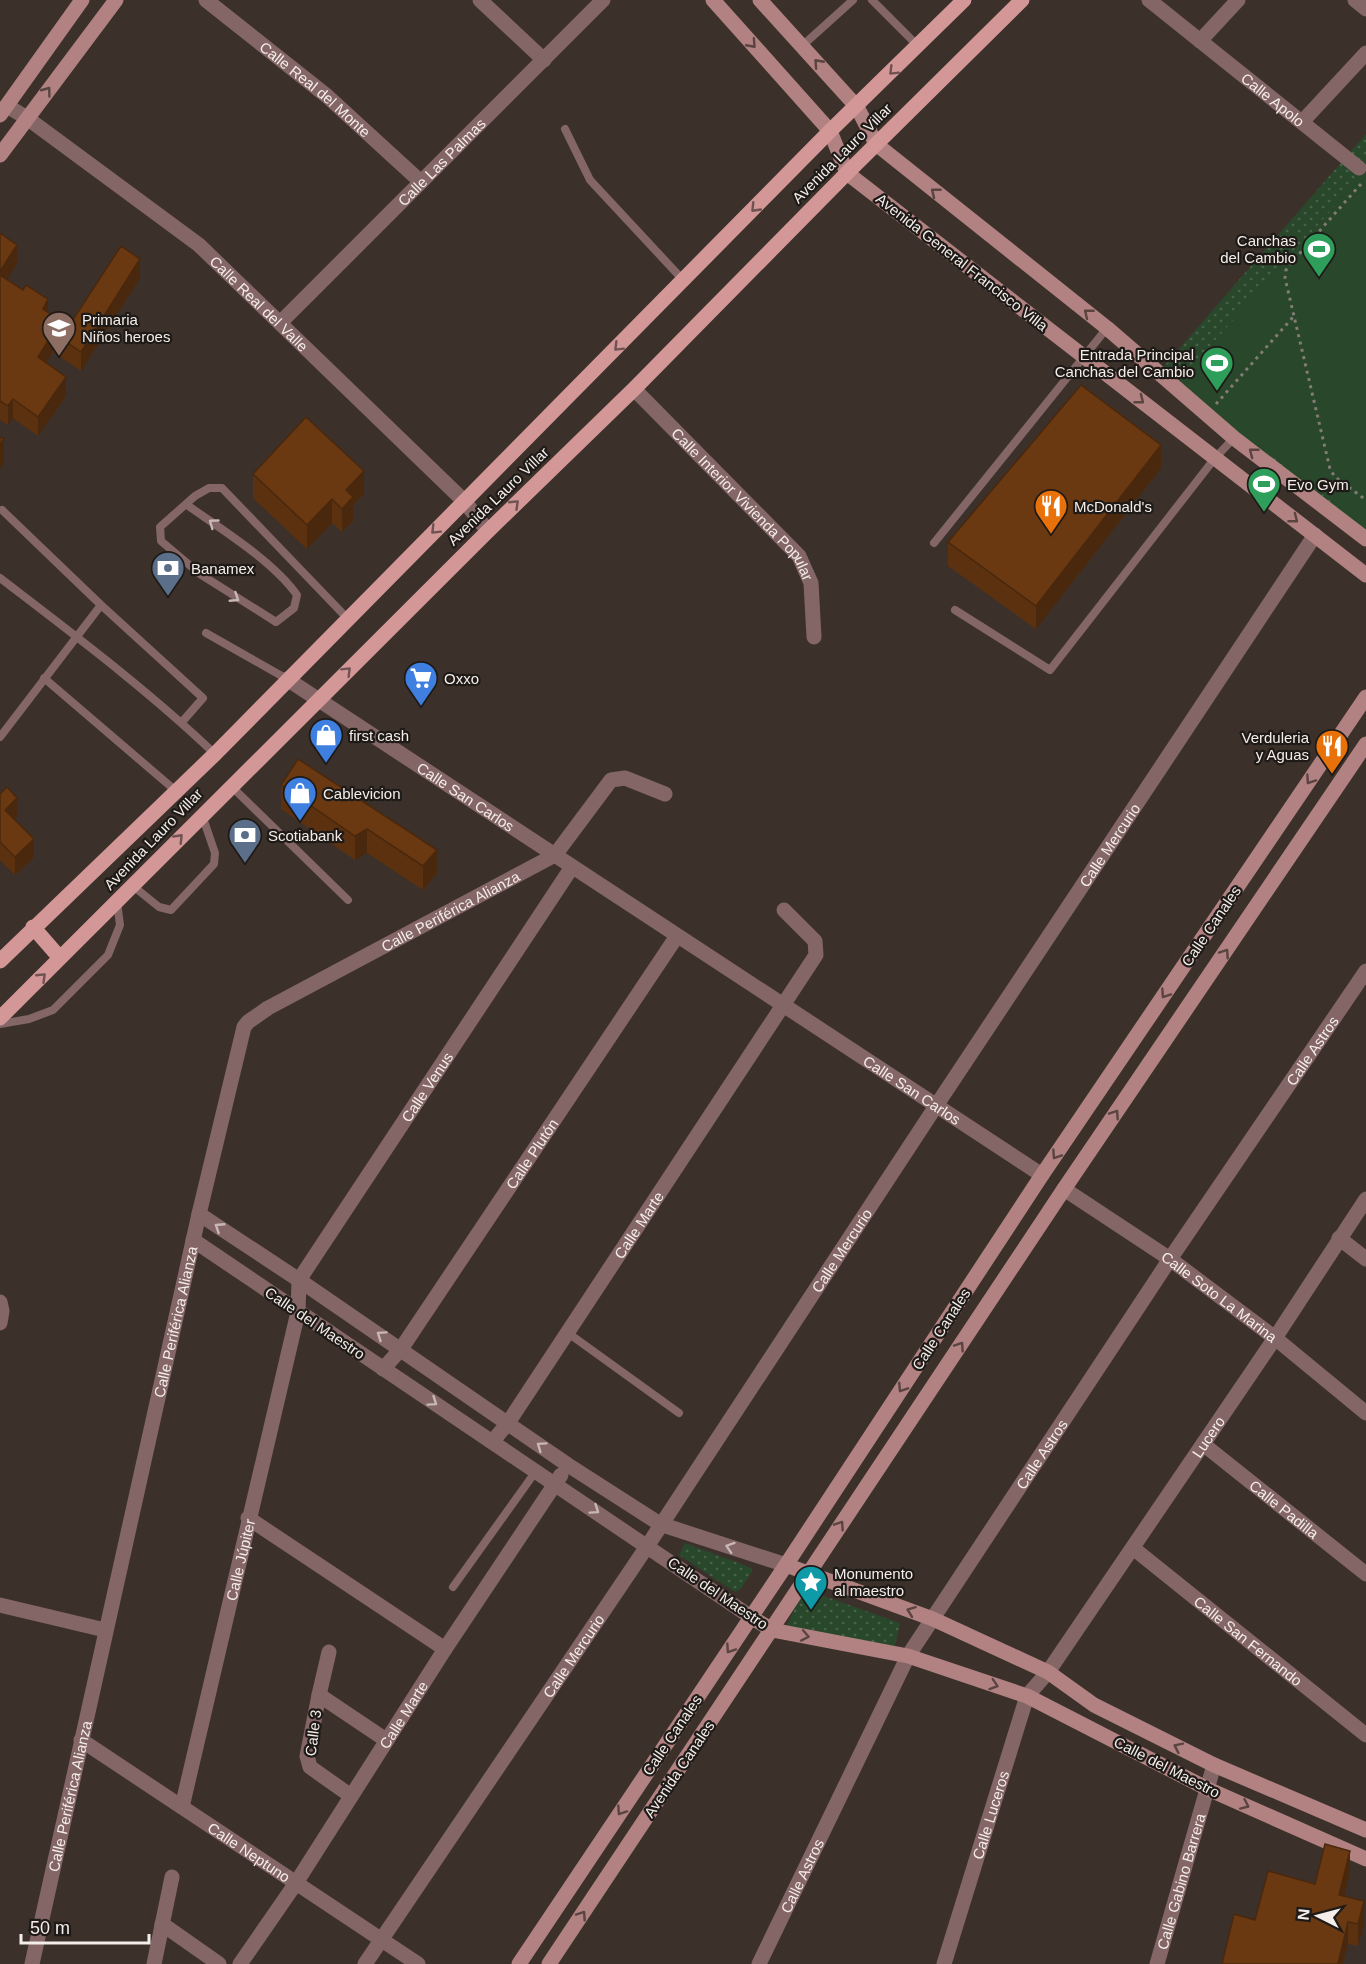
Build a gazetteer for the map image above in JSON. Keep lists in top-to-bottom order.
{
  "streets": {
    "main road": [
      "Avenida Lauro Villar",
      "Avenida General Francisco Villa",
      "Calle Canales",
      "Calle del Maestro",
      "Avenida Canales"
    ],
    "street": [
      "Calle Real del Monte",
      "Calle Apolo",
      "Calle Las Palmas",
      "Calle Real del Valle",
      "Calle Interior Vivienda Popular",
      "Calle San Carlos",
      "Calle Mercurio",
      "Calle Periférica Alianza",
      "Calle Astros",
      "Calle Venus",
      "Calle Plutón",
      "Calle Marte",
      "Calle Soto La Marina",
      "Lucero",
      "Calle Padilla",
      "Calle Júpiter",
      "Calle San Fernando",
      "Calle 3",
      "Calle Luceros",
      "Calle Neptuno",
      "Calle Gabino Barrera"
    ]
  },
  "crossings": [
    ["Calle Real del Monte", "Calle Las Palmas"],
    ["Avenida Lauro Villar", "Avenida General Francisco Villa"],
    ["Avenida Lauro Villar", "Calle Real del Valle"],
    ["Avenida Lauro Villar", "Calle Interior Vivienda Popular"],
    ["Avenida Lauro Villar", "Calle San Carlos"],
    ["Calle Las Palmas", "Calle Real del Valle"],
    ["Avenida General Francisco Villa", "Calle Mercurio"],
    ["Calle San Carlos", "Calle Mercurio"],
    ["Calle San Carlos", "Calle Periférica Alianza"],
    ["Calle San Carlos", "Calle Canales"],
    ["Calle San Carlos", "Calle Venus"],
    ["Calle San Carlos", "Calle Plutón"],
    ["Calle San Carlos", "Calle Marte"],
    ["Calle Mercurio", "Calle del Maestro"],
    ["Calle Mercurio", "Calle Neptuno"],
    ["Calle Periférica Alianza", "Calle del Maestro"],
    ["Calle Periférica Alianza", "Calle Neptuno"],
    ["Calle Canales", "Calle Soto La Marina"],
    ["Calle Canales", "Calle del Maestro"],
    ["Calle Canales", "Avenida Canales"],
    ["Calle Astros", "Calle Soto La Marina"],
    ["Calle Astros", "Calle del Maestro"],
    ["Calle Venus", "Calle del Maestro"],
    ["Calle Plutón", "Calle del Maestro"],
    ["Calle Marte", "Calle del Maestro"],
    ["Calle Marte", "Calle 3"],
    ["Calle Marte", "Calle Neptuno"],
    ["Calle Soto La Marina", "Lucero"],
    ["Calle del Maestro", "Lucero"],
    ["Calle del Maestro", "Calle Júpiter"],
    ["Calle del Maestro", "Avenida Canales"],
    ["Calle del Maestro", "Calle Luceros"],
    ["Calle del Maestro", "Calle Gabino Barrera"],
    ["Lucero", "Calle Padilla"],
    ["Lucero", "Calle San Fernando"],
    ["Lucero", "Calle Luceros"],
    ["Calle Júpiter", "Calle Neptuno"]
  ],
  "one_way": ["Avenida Canales"],
  "places": {
    "sports": ["Canchas del Cambio", "Entrada Principal Canchas del Cambio", "Evo Gym"],
    "school or university": ["Primaria Niños heroes"],
    "restaurant": ["McDonald's", "Verduleria y Aguas"],
    "bank": ["Banamex", "Scotiabank"],
    "supermarket": ["Oxxo"],
    "shop": ["first cash", "Cablevicion"],
    "place": ["Monumento al maestro"]
  },
  "scale_bar": "50 m",
  "north": "left"
}
